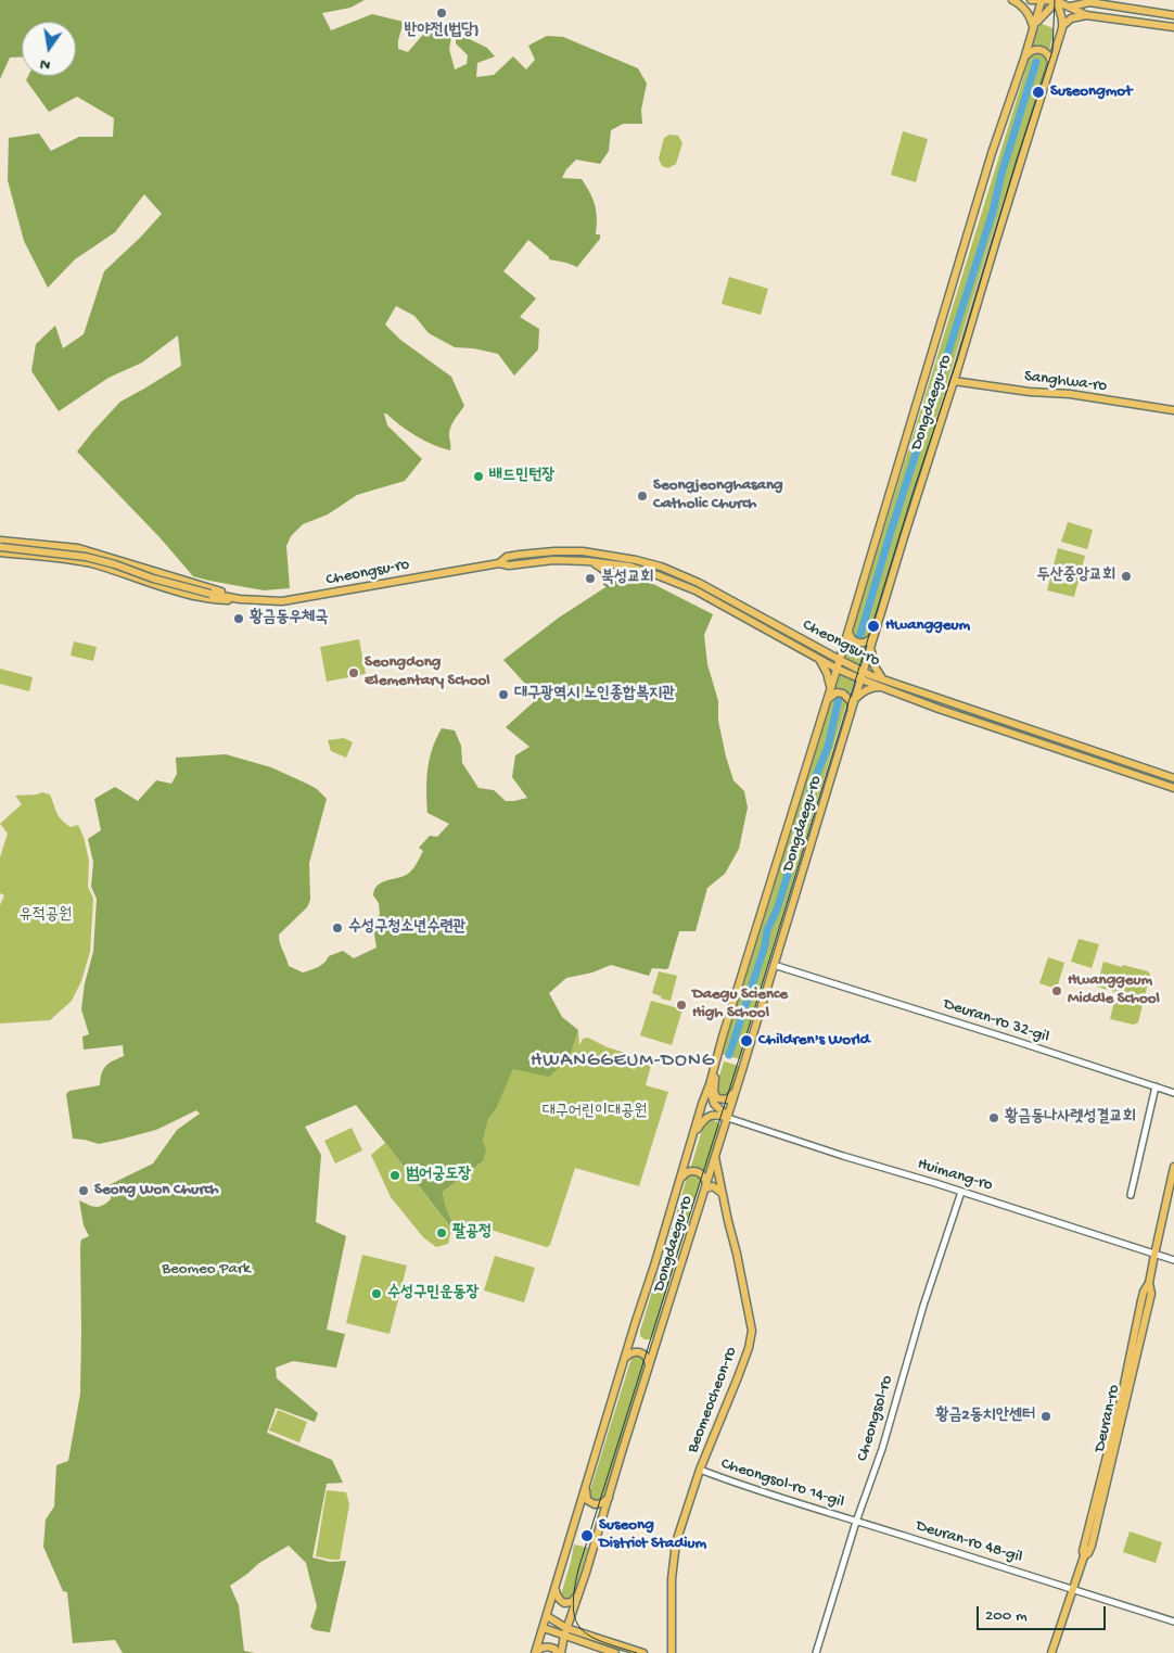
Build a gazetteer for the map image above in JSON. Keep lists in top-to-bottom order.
{
  "streets": {
    "main road": [
      "Sanghwa-ro",
      "Dongdaegu-ro",
      "Cheongsu-ro",
      "Beomeocheon-ro",
      "Deuran-ro"
    ],
    "street": [
      "Deuran-ro 32-gil",
      "Huimang-ro",
      "Cheongsol-ro",
      "Cheongsol-ro 14-gil",
      "Deuran-ro 48-gil"
    ]
  },
  "crossings": [
    ["Sanghwa-ro", "Dongdaegu-ro"],
    ["Dongdaegu-ro", "Cheongsu-ro"],
    ["Dongdaegu-ro", "Deuran-ro 32-gil"],
    ["Dongdaegu-ro", "Huimang-ro"],
    ["Dongdaegu-ro", "Beomeocheon-ro"],
    ["Huimang-ro", "Cheongsol-ro"],
    ["Huimang-ro", "Deuran-ro"],
    ["Beomeocheon-ro", "Cheongsol-ro 14-gil"],
    ["Cheongsol-ro", "Cheongsol-ro 14-gil"],
    ["Cheongsol-ro", "Deuran-ro 48-gil"],
    ["Deuran-ro", "Deuran-ro 48-gil"],
    ["Cheongsol-ro 14-gil", "Deuran-ro 48-gil"]
  ],
  "districts": ["HWANGGEUM-DONG"],
  "parks": ["유적공원", "대구어린이대공원", "Beomeo Park"],
  "places": [
    "반야전(법당)",
    "Suseongmot",
    "배드민턴장",
    "Seongjeonghasang Catholic Church",
    "두산중앙교회",
    "북성교회",
    "황금동우체국",
    "Hwanggeum",
    "Seongdong Elementary School",
    "대구광역시 노인종합복지관",
    "수성구청소년수련관",
    "Hwanggeum Middle School",
    "Daegu Science High School",
    "Children's World",
    "황금동나사렛성결교회",
    "범어궁도장",
    "Seong Won Church",
    "팔공정",
    "수성구민운동장",
    "황금2동치안센터",
    "Suseong District Stadium"
  ],
  "scale_bar": "200 m",
  "north": "bottom"
}
